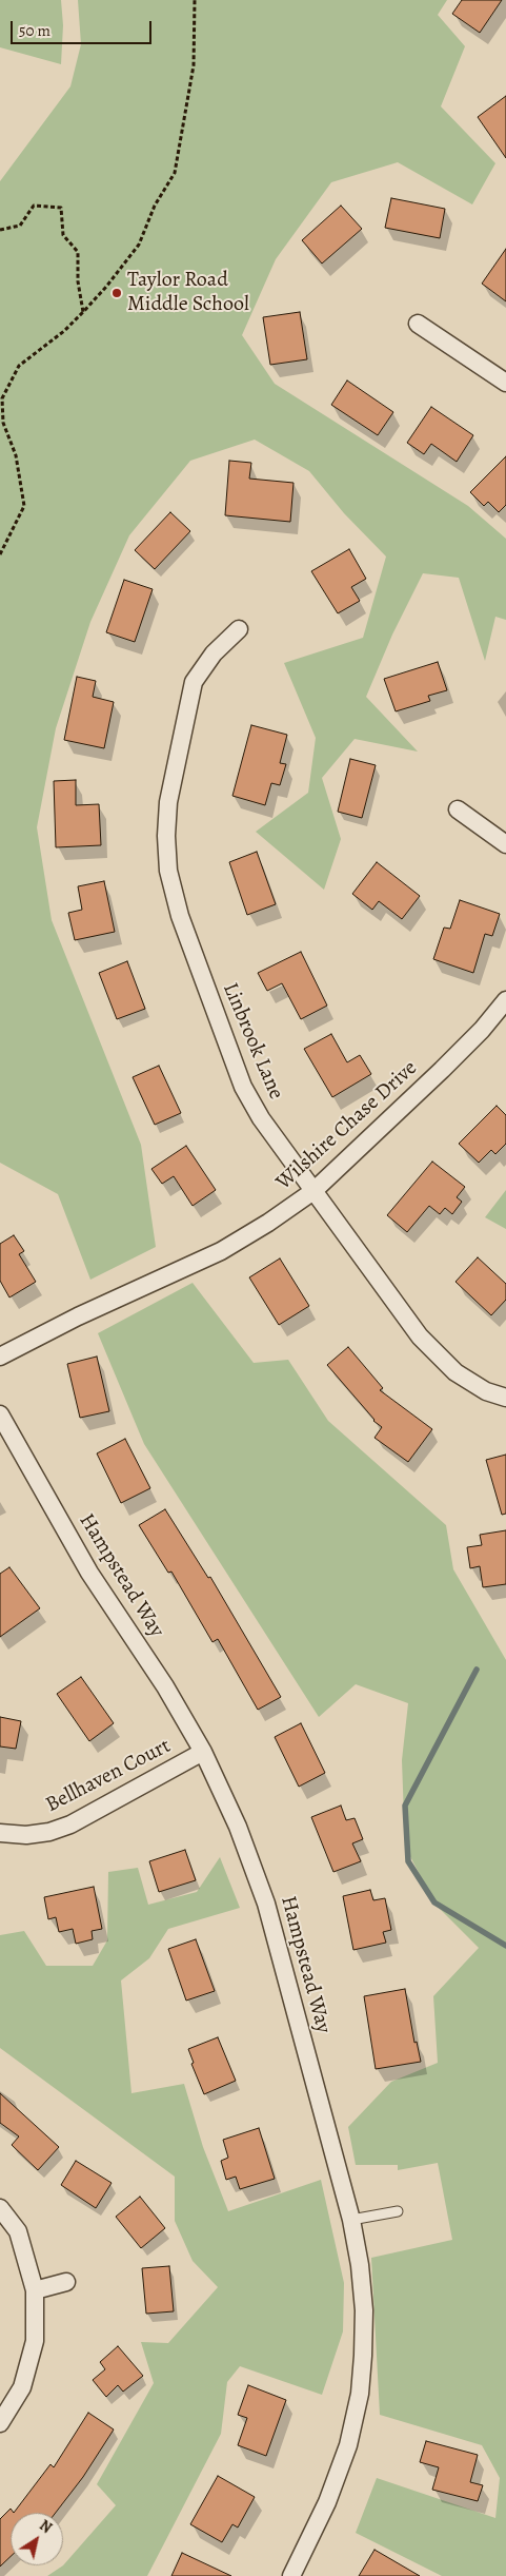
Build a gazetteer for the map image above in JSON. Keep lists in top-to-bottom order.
{
  "streets": {
    "street": [
      "Linbrook Lane",
      "Wilshire Chase Drive",
      "Hampstead Way",
      "Bellhaven Court"
    ]
  },
  "crossings": [
    ["Linbrook Lane", "Wilshire Chase Drive"],
    ["Hampstead Way", "Bellhaven Court"]
  ],
  "places": ["Taylor Road Middle School"],
  "scale_bar": "50 m",
  "north": "top right"
}
